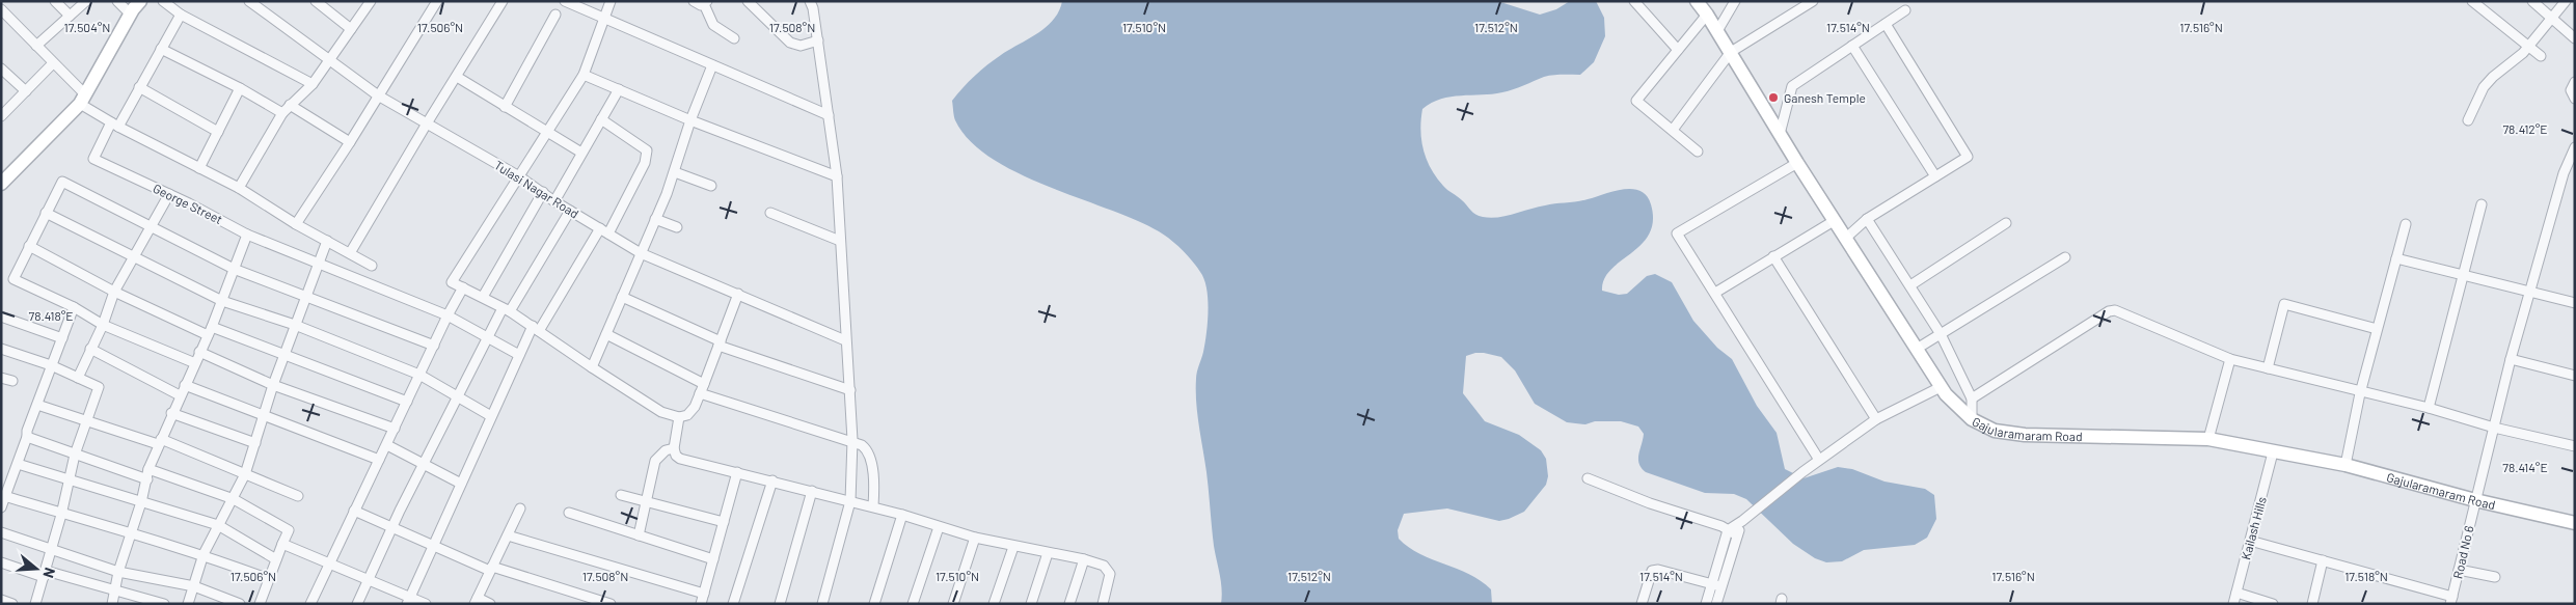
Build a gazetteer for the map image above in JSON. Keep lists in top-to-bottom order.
{
  "streets": {
    "main road": ["Gajularamaram Road"],
    "street": [
      "Tulasi Nagar Road",
      "George Street",
      "Kailash Hills",
      "Road No 6"
    ]
  },
  "crossings": [
    ["Gajularamaram Road", "Kailash Hills"],
    ["Gajularamaram Road", "Road No 6"]
  ],
  "places": ["Ganesh Temple"],
  "north": "right",
  "coordinates": [
    "17.504°N",
    "17.506°N",
    "17.508°N",
    "17.510°N",
    "17.512°N",
    "17.514°N",
    "17.516°N",
    "78.412°E",
    "78.418°E",
    "78.414°E",
    "17.518°N"
  ]
}
